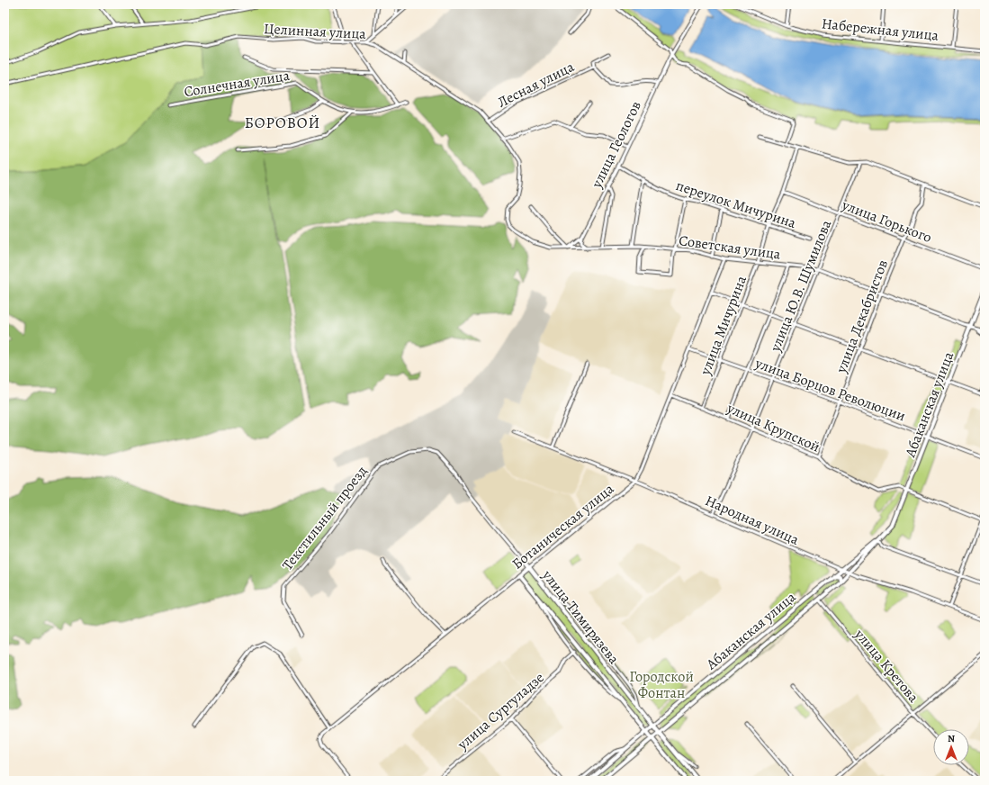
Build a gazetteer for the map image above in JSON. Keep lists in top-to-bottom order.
{
  "streets": {
    "main road": ["Абаканская улица", "Ботаническая улица", "улица Тимирязева"],
    "street": [
      "Набережная улица",
      "Целинная улица",
      "Солнечная улица",
      "Лесная улица",
      "улица Геологов",
      "переулок Мичурина",
      "улица Горького",
      "Советская улица",
      "улица Ю.В. Шумилова",
      "улица Декабристов",
      "улица Мичурина",
      "улица Борцов Революции",
      "улица Крупской",
      "Текстильный проезд",
      "Народная улица",
      "улица Кретова",
      "улица Сургуладзе"
    ]
  },
  "crossings": [
    ["Целинная улица", "Лесная улица"],
    ["Целинная улица", "Советская улица"],
    ["Лесная улица", "улица Геологов"],
    ["улица Геологов", "переулок Мичурина"],
    ["переулок Мичурина", "улица Мичурина"],
    ["улица Горького", "улица Ю.В. Шумилова"],
    ["улица Горького", "улица Декабристов"],
    ["улица Горького", "улица Мичурина"],
    ["Советская улица", "улица Ю.В. Шумилова"],
    ["Советская улица", "улица Декабристов"],
    ["Советская улица", "улица Мичурина"],
    ["Советская улица", "Абаканская улица"],
    ["Советская улица", "Ботаническая улица"],
    ["улица Ю.В. Шумилова", "улица Борцов Революции"],
    ["улица Ю.В. Шумилова", "улица Крупской"],
    ["улица Ю.В. Шумилова", "Народная улица"],
    ["улица Декабристов", "улица Борцов Революции"],
    ["улица Декабристов", "улица Крупской"],
    ["улица Мичурина", "улица Борцов Революции"],
    ["улица Мичурина", "улица Крупской"],
    ["улица Борцов Революции", "Абаканская улица"],
    ["улица Борцов Революции", "Ботаническая улица"],
    ["Абаканская улица", "улица Крупской"],
    ["Абаканская улица", "Народная улица"],
    ["Абаканская улица", "улица Тимирязева"],
    ["Абаканская улица", "улица Кретова"],
    ["улица Крупской", "Ботаническая улица"],
    ["Текстильный проезд", "Ботаническая улица"],
    ["Текстильный проезд", "улица Тимирязева"],
    ["Народная улица", "Ботаническая улица"],
    ["Ботаническая улица", "улица Тимирязева"]
  ],
  "districts": ["БОРОВОЙ"],
  "parks": ["Городской Фонтан"],
  "north": "top"
}
